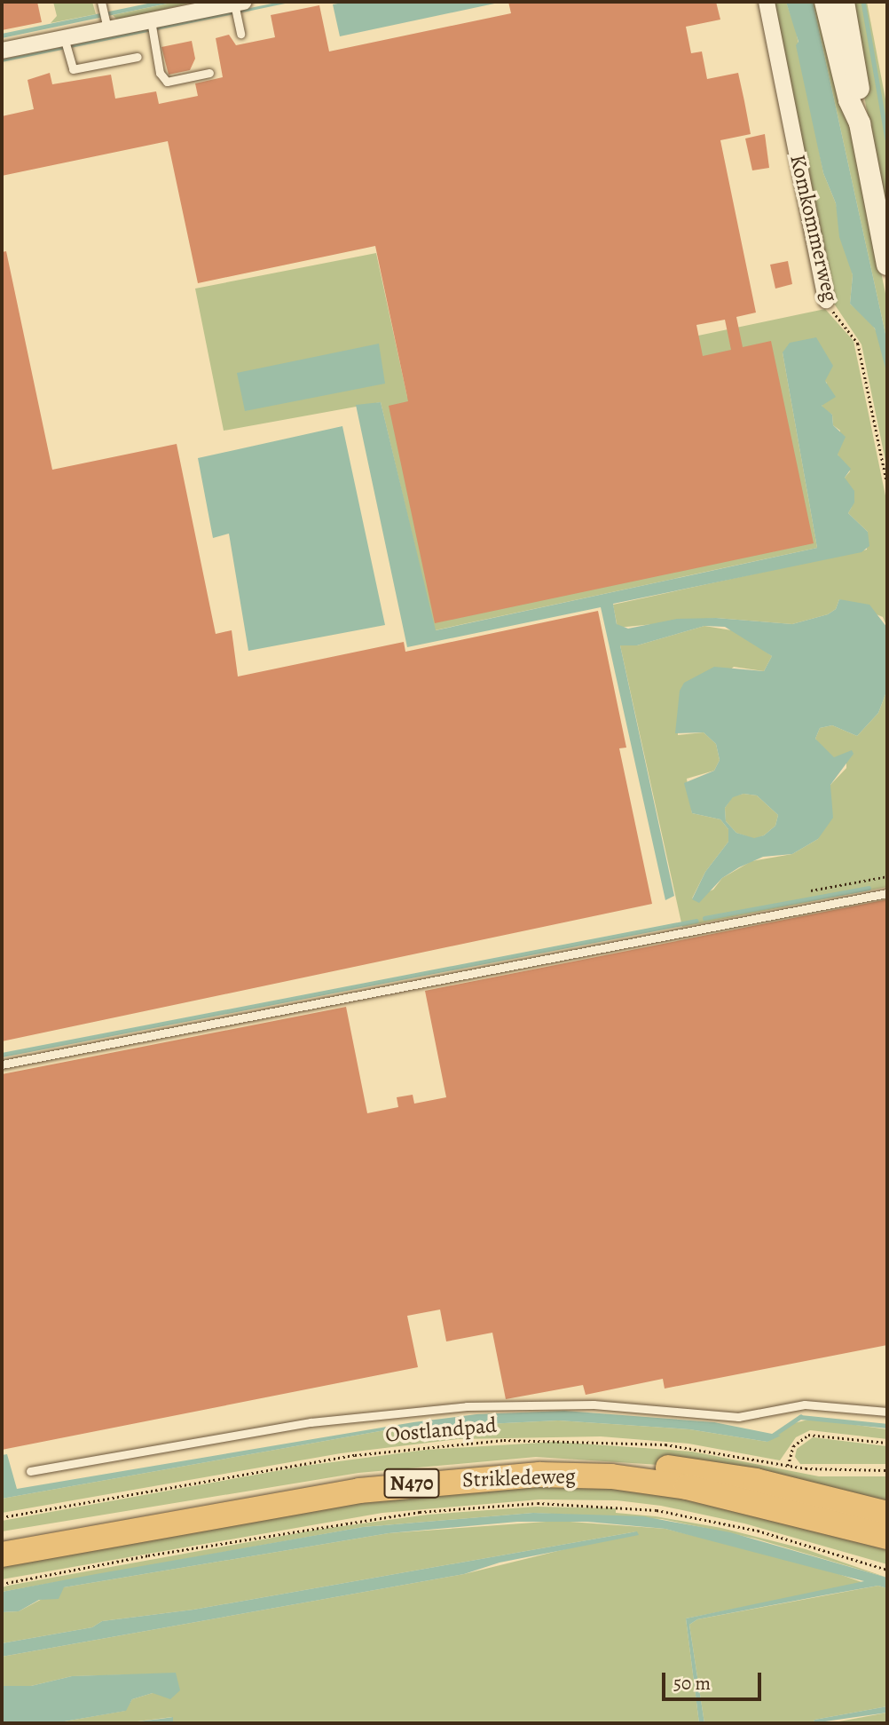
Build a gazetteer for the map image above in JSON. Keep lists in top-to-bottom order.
{
  "streets": {
    "main road": ["Strikledeweg", "N470"],
    "street": ["Komkommerweg"],
    "path": ["Oostlandpad"]
  },
  "scale_bar": "50 m"
}
